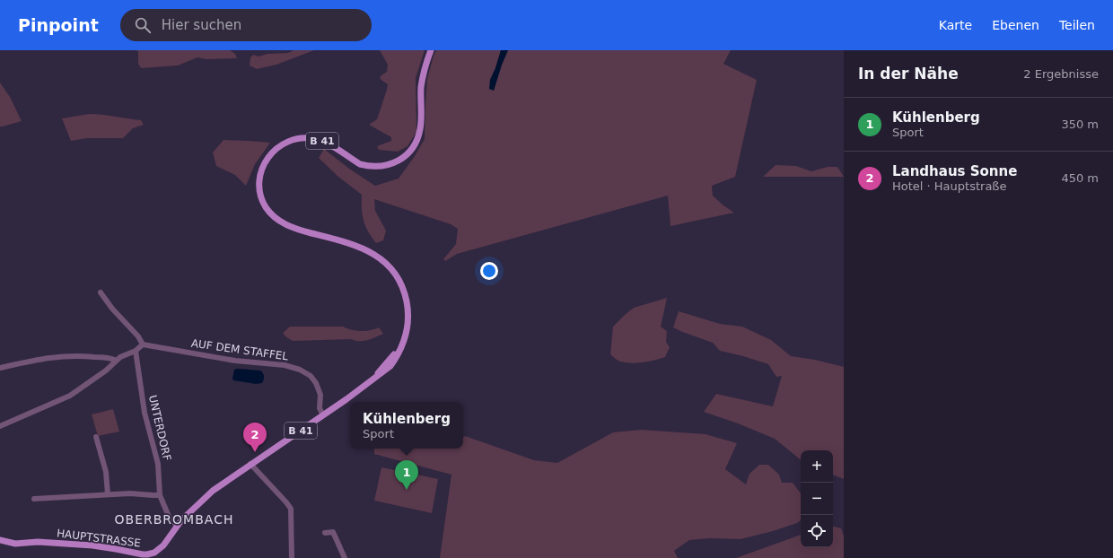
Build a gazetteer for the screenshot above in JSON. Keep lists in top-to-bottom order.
{
  "streets": {
    "main road": ["B 41", "HAUPTSTRASSE"],
    "street": ["AUF DEM STAFFEL", "UNTERDORF"]
  },
  "crossings": [
    ["AUF DEM STAFFEL", "HAUPTSTRASSE"],
    ["UNTERDORF", "HAUPTSTRASSE"]
  ],
  "districts": ["OBERBROMBACH"],
  "page": {
    "header": "Pinpoint",
    "search": "Hier suchen",
    "nav": ["Karte", "Ebenen", "Teilen"],
    "heading": ["In der Nähe", "2 Ergebnisse"],
    "list": [
      {
        "mark": "1",
        "name": "Kühlenberg",
        "note": "Sport",
        "value": "350 m"
      },
      {
        "mark": "2",
        "name": "Landhaus Sonne",
        "note": "Hotel · Hauptstraße",
        "value": "450 m"
      }
    ],
    "popup": ["Kühlenberg", "Sport"],
    "pins": ["2", "1"],
    "map_buttons": ["+", "−"]
  }
}
